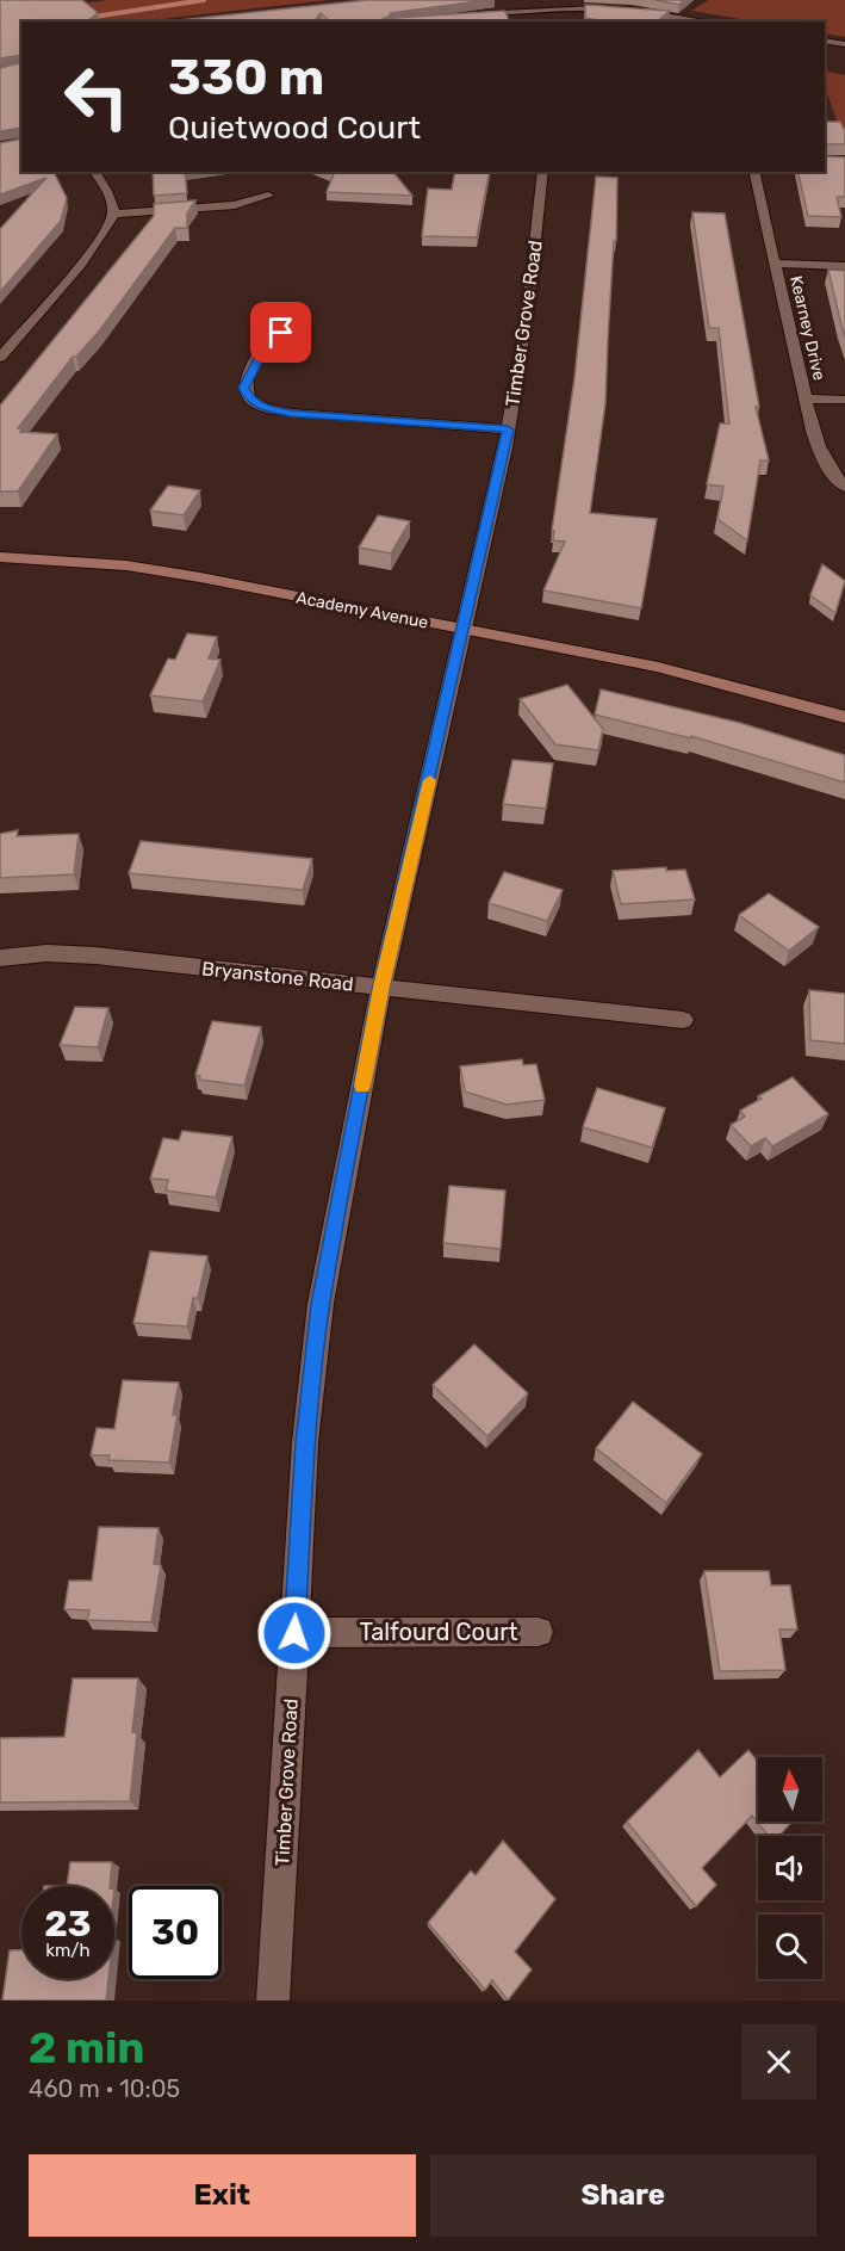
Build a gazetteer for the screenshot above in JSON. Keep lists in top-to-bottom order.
{
  "streets": {
    "street": [
      "Timber Grove Road",
      "Kearney Drive",
      "Academy Avenue",
      "Bryanstone Road",
      "Talfourd Court"
    ]
  },
  "crossings": [
    ["Timber Grove Road", "Academy Avenue"],
    ["Timber Grove Road", "Bryanstone Road"],
    ["Timber Grove Road", "Talfourd Court"]
  ],
  "north": "top",
  "page": {
    "turn": ["330 m", "Quietwood Court"],
    "speed": "23 km/h",
    "limit": "30",
    "heading": ["2 min", "460 m · 10:05"],
    "buttons": ["Exit", "Share"]
  }
}
